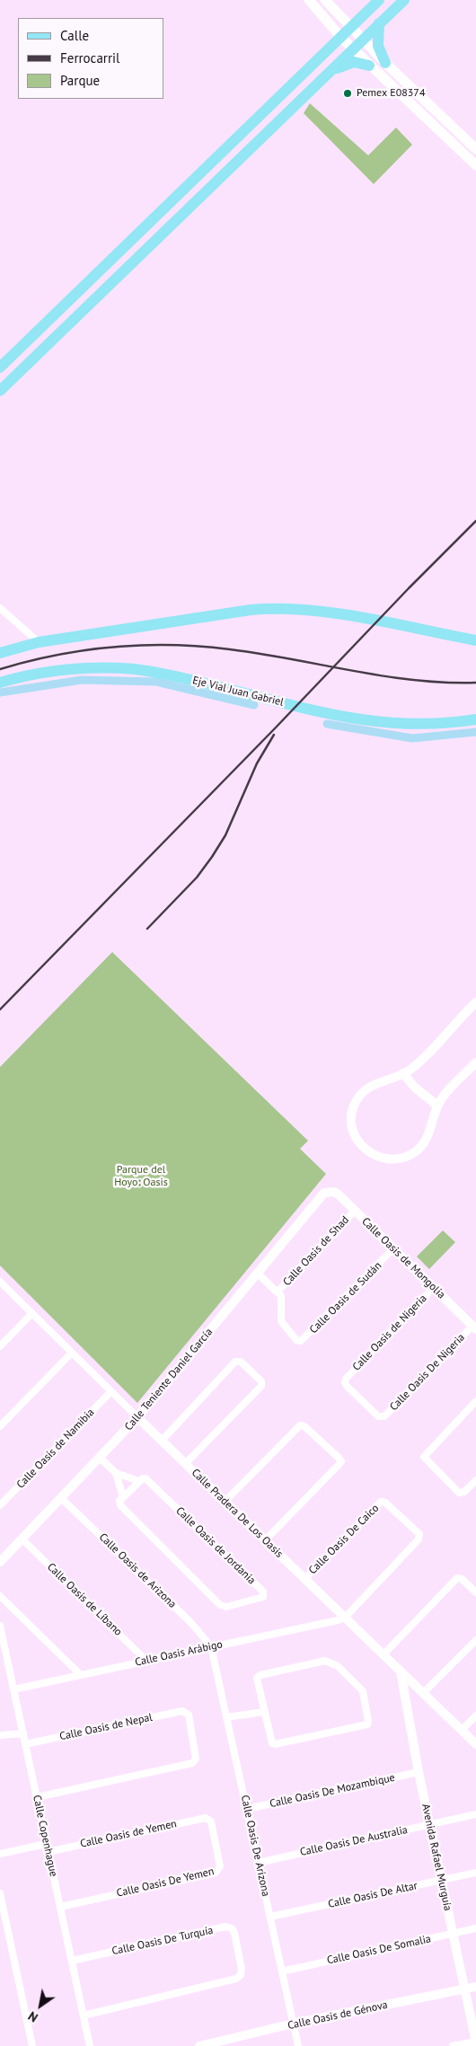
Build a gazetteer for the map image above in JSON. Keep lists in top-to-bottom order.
{
  "streets": {
    "main road": ["Eje Vial Juan Gabriel"],
    "street": [
      "Calle Oasis de Shad",
      "Calle Oasis de Mongolia",
      "Calle Oasis de Sudán",
      "Calle Oasis de Nigeria",
      "Calle Oasis De Nigeria",
      "Calle Teniente Daniel García",
      "Calle Oasis de Namibia",
      "Calle Pradera De Los Oasis",
      "Calle Oasis De Caico",
      "Calle Oasis de Jordania",
      "Calle Oasis de Arizona",
      "Calle Oasis de Líbano",
      "Calle Oasis Arábigo",
      "Calle Oasis de Nepal",
      "Calle Oasis De Mozambique",
      "Calle Oasis de Yemen",
      "Calle Copenhague",
      "Calle Oasis De Australia",
      "Calle Oasis De Arizona",
      "Avenida Rafael Murguía",
      "Calle Oasis De Yemen",
      "Calle Oasis De Altar",
      "Calle Oasis De Turquía",
      "Calle Oasis De Somalia",
      "Calle Oasis de Génova"
    ]
  },
  "crossings": [
    ["Calle Oasis de Shad", "Calle Oasis de Mongolia"],
    ["Calle Oasis de Shad", "Calle Oasis de Sudán"],
    ["Calle Oasis de Mongolia", "Calle Oasis de Sudán"],
    ["Calle Oasis de Mongolia", "Calle Oasis de Nigeria"],
    ["Calle Oasis de Mongolia", "Calle Oasis De Nigeria"],
    ["Calle Oasis de Mongolia", "Calle Teniente Daniel García"],
    ["Calle Oasis de Nigeria", "Calle Oasis De Nigeria"],
    ["Calle Teniente Daniel García", "Calle Pradera De Los Oasis"],
    ["Calle Teniente Daniel García", "Calle Oasis de Jordania"],
    ["Calle Teniente Daniel García", "Calle Oasis de Arizona"],
    ["Calle Teniente Daniel García", "Calle Oasis de Líbano"],
    ["Calle Oasis de Namibia", "Calle Pradera De Los Oasis"],
    ["Calle Pradera De Los Oasis", "Calle Oasis De Caico"],
    ["Calle Pradera De Los Oasis", "Calle Oasis Arábigo"],
    ["Calle Pradera De Los Oasis", "Avenida Rafael Murguía"],
    ["Calle Oasis De Caico", "Calle Oasis Arábigo"],
    ["Calle Oasis de Arizona", "Calle Oasis Arábigo"],
    ["Calle Oasis de Arizona", "Calle Oasis De Arizona"],
    ["Calle Oasis de Líbano", "Calle Oasis Arábigo"],
    ["Calle Oasis Arábigo", "Calle Copenhague"],
    ["Calle Oasis Arábigo", "Calle Oasis De Arizona"],
    ["Calle Oasis de Nepal", "Calle Copenhague"],
    ["Calle Oasis De Mozambique", "Calle Oasis De Arizona"],
    ["Calle Oasis De Mozambique", "Avenida Rafael Murguía"],
    ["Calle Oasis de Yemen", "Calle Copenhague"],
    ["Calle Oasis de Yemen", "Calle Oasis De Yemen"],
    ["Calle Copenhague", "Calle Oasis De Yemen"],
    ["Calle Copenhague", "Calle Oasis De Turquía"],
    ["Calle Oasis De Australia", "Calle Oasis De Arizona"],
    ["Calle Oasis De Australia", "Avenida Rafael Murguía"],
    ["Calle Oasis De Arizona", "Calle Oasis De Altar"],
    ["Calle Oasis De Arizona", "Calle Oasis De Somalia"],
    ["Calle Oasis De Arizona", "Calle Oasis de Génova"],
    ["Avenida Rafael Murguía", "Calle Oasis De Altar"],
    ["Avenida Rafael Murguía", "Calle Oasis De Somalia"],
    ["Avenida Rafael Murguía", "Calle Oasis de Génova"]
  ],
  "parks": ["Parque del Hoyo: Oasis"],
  "places": ["Pemex E08374"],
  "legend": ["Calle", "Ferrocarril", "Parque"],
  "north": "bottom left"
}
